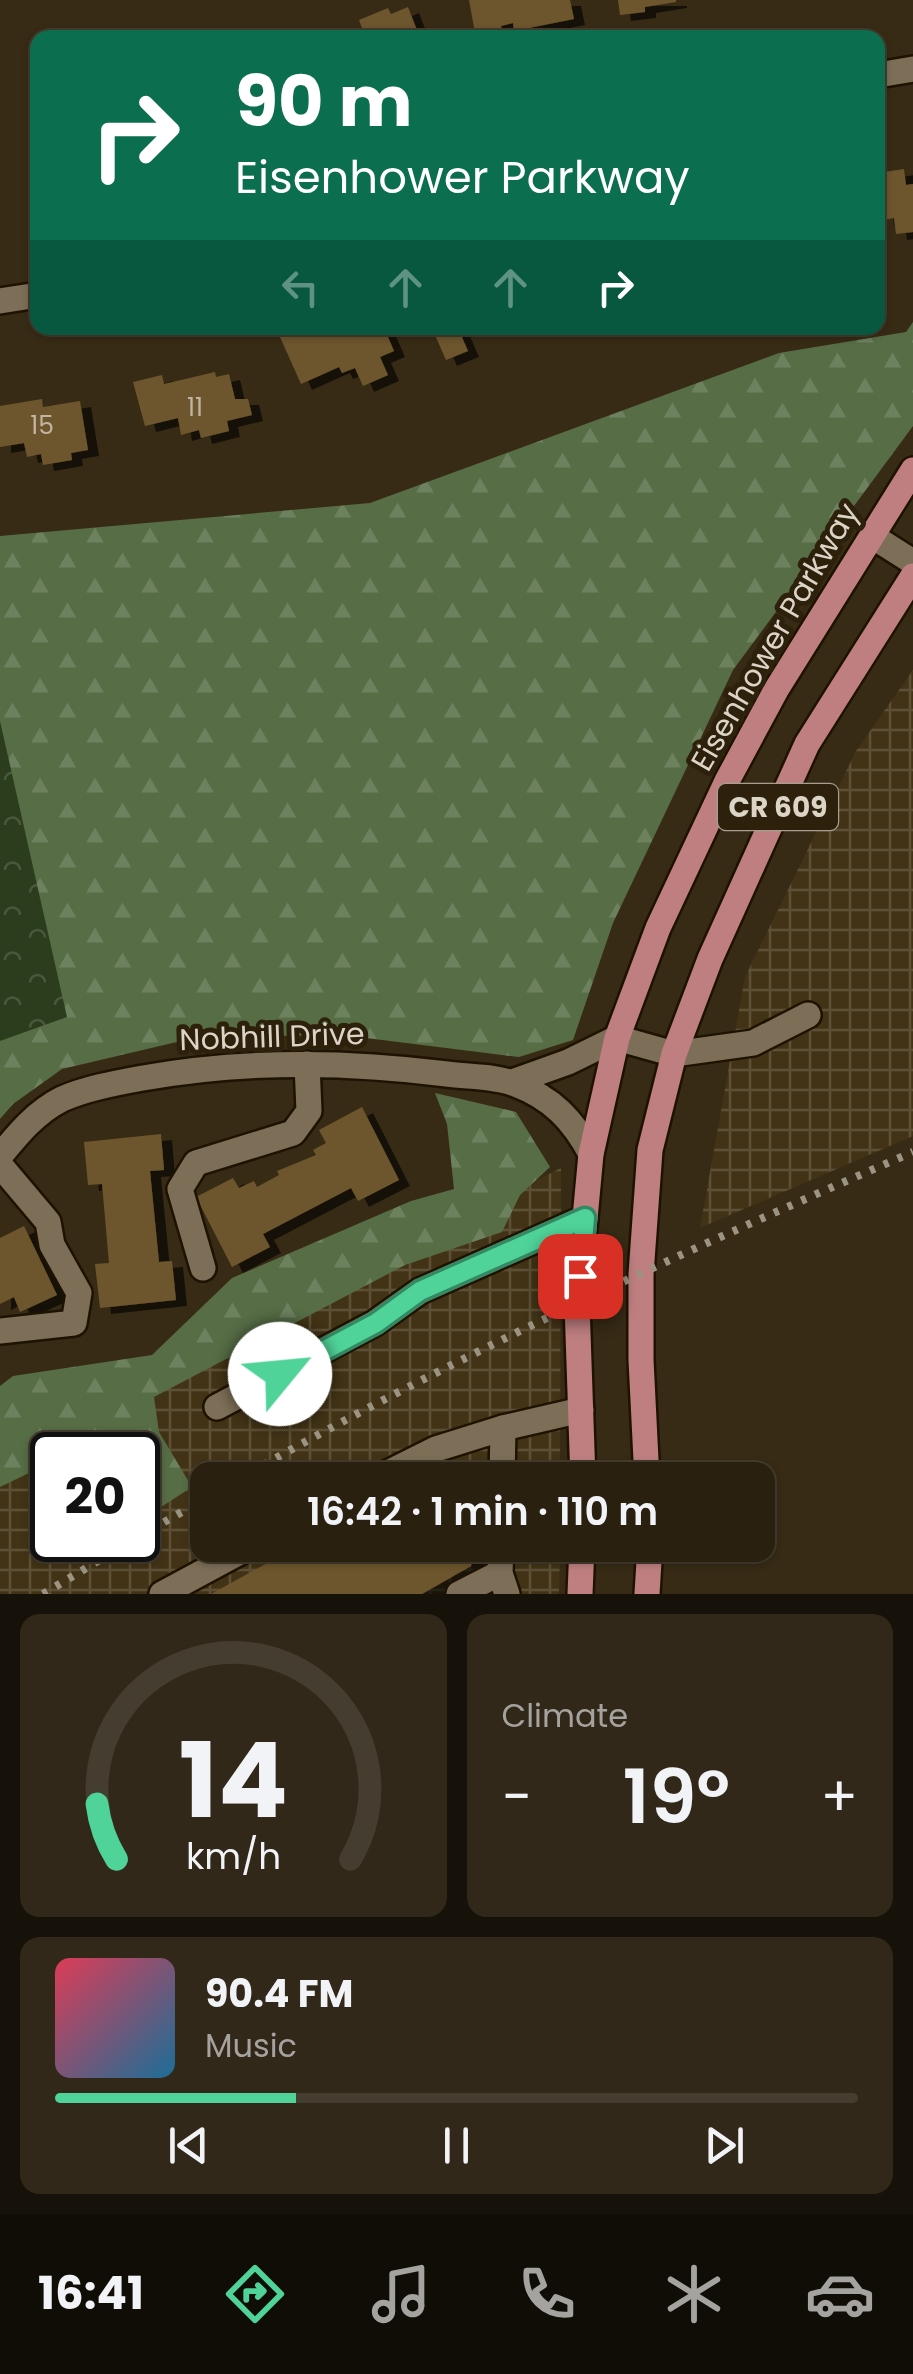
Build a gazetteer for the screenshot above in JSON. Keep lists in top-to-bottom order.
{
  "streets": {
    "main road": ["Eisenhower Parkway", "CR 609"],
    "street": ["Nobhill Drive"]
  },
  "house_numbers": ["11", "15"],
  "page": {
    "turn": ["90 m", "Eisenhower Parkway"],
    "limit": "20",
    "trip": "16:42 · 1 min · 110 m",
    "tile": "Climate",
    "heat": ["−", "19°", "+"],
    "song": ["90.4 FM", "Music"],
    "tabs": "16:41",
    "gauge": ["14", "km/h"]
  }
}
